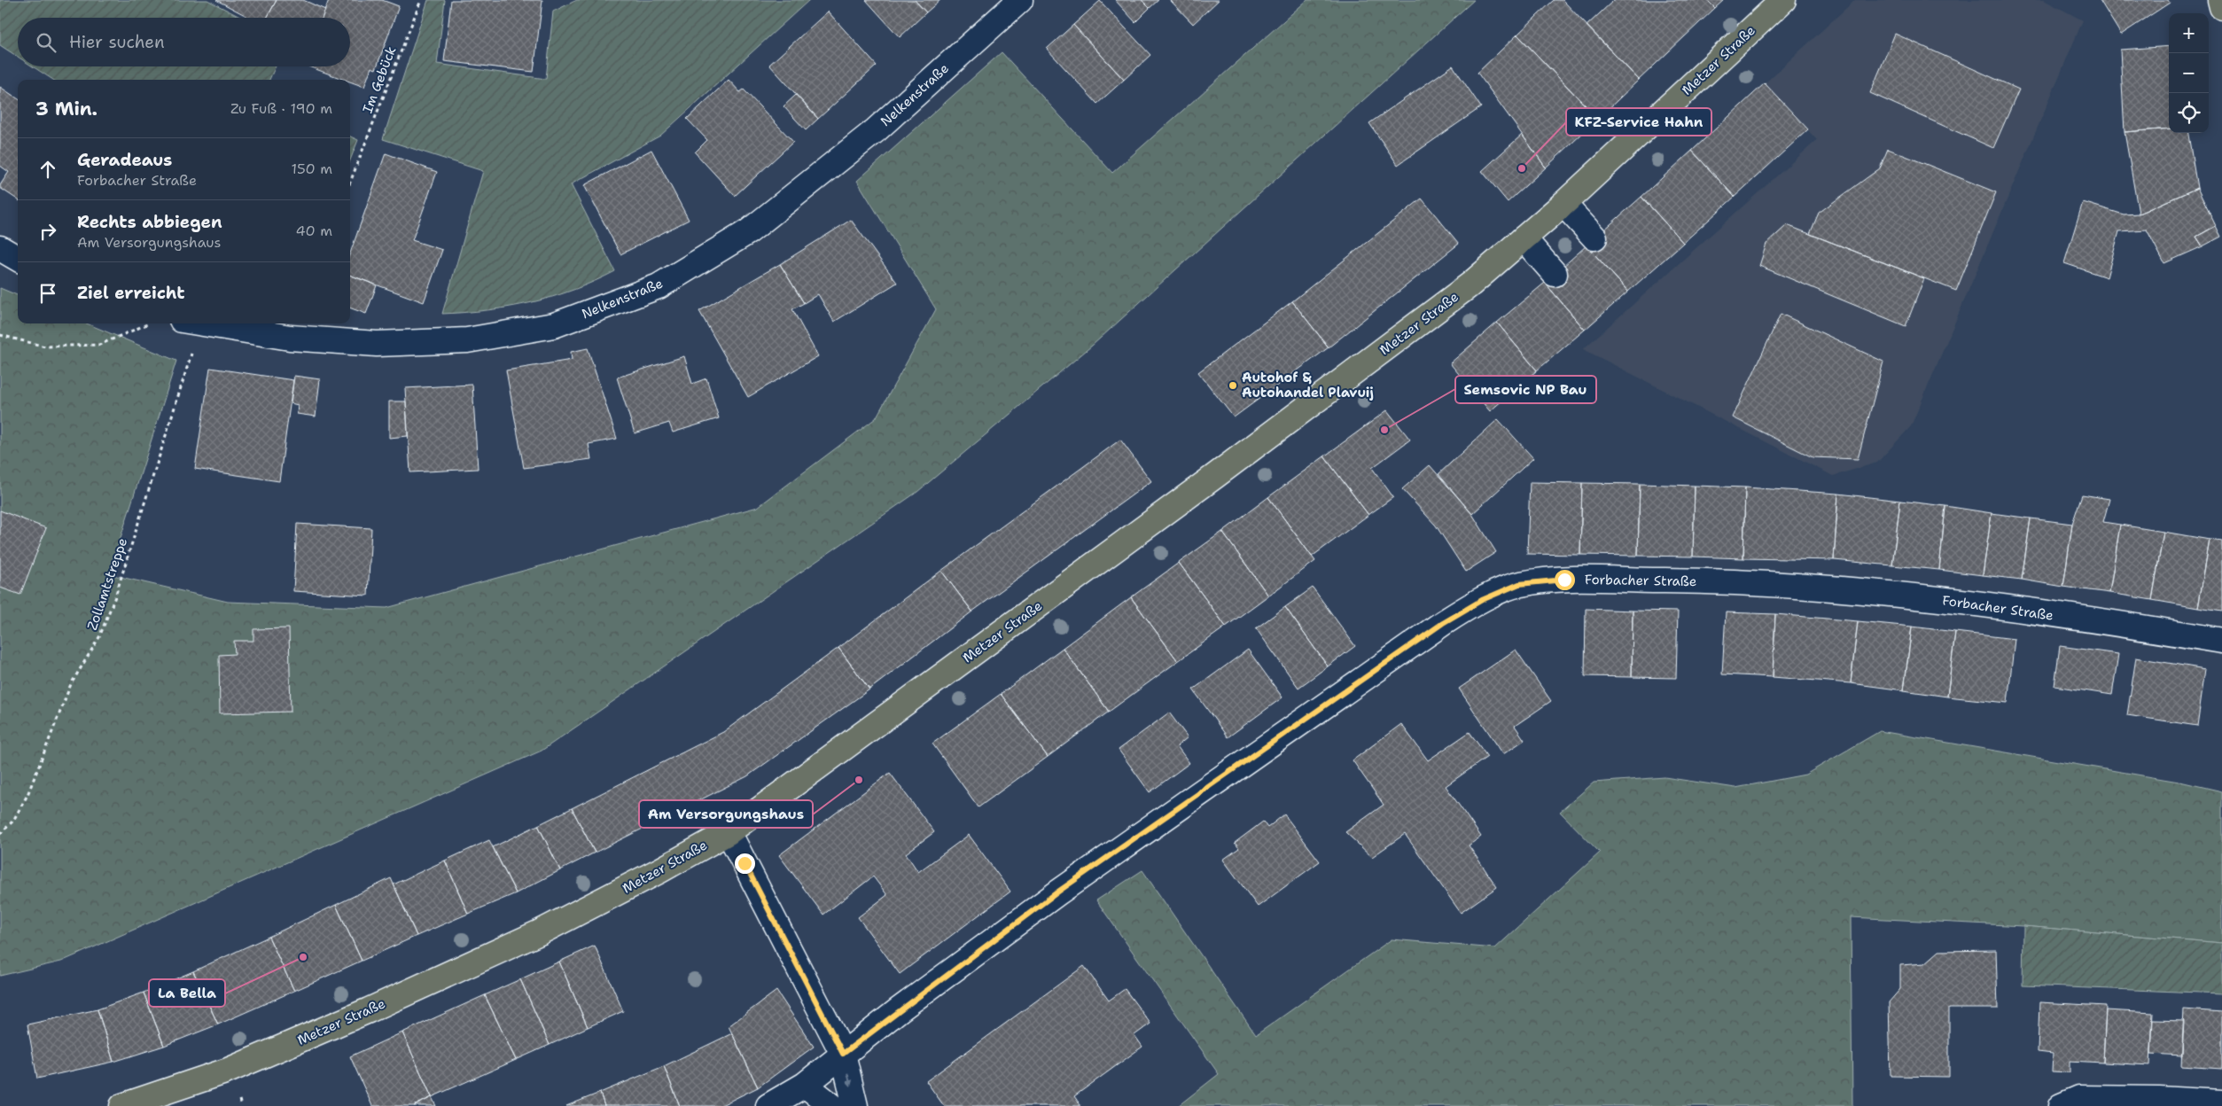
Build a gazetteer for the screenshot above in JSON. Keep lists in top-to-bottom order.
{
  "streets": {
    "main road": ["Metzer Straße"],
    "street": ["Nelkenstraße", "Forbacher Straße"],
    "path": ["Im Gebück", "Zollamtstreppe"]
  },
  "places": [
    "KFZ-Service Hahn",
    "Autohof & Autohandel Plavuij",
    "Semsovic NP Bau",
    "Am Versorgungshaus",
    "La Bella"
  ],
  "page": {
    "map_buttons": ["+", "−"],
    "search": "Hier suchen",
    "heading": ["3 Min.", "Zu Fuß · 190 m"],
    "list": [
      ["Geradeaus", "Forbacher Straße", "150 m"],
      ["Rechts abbiegen", "Am Versorgungshaus", "40 m"],
      "Ziel erreicht"
    ]
  }
}
